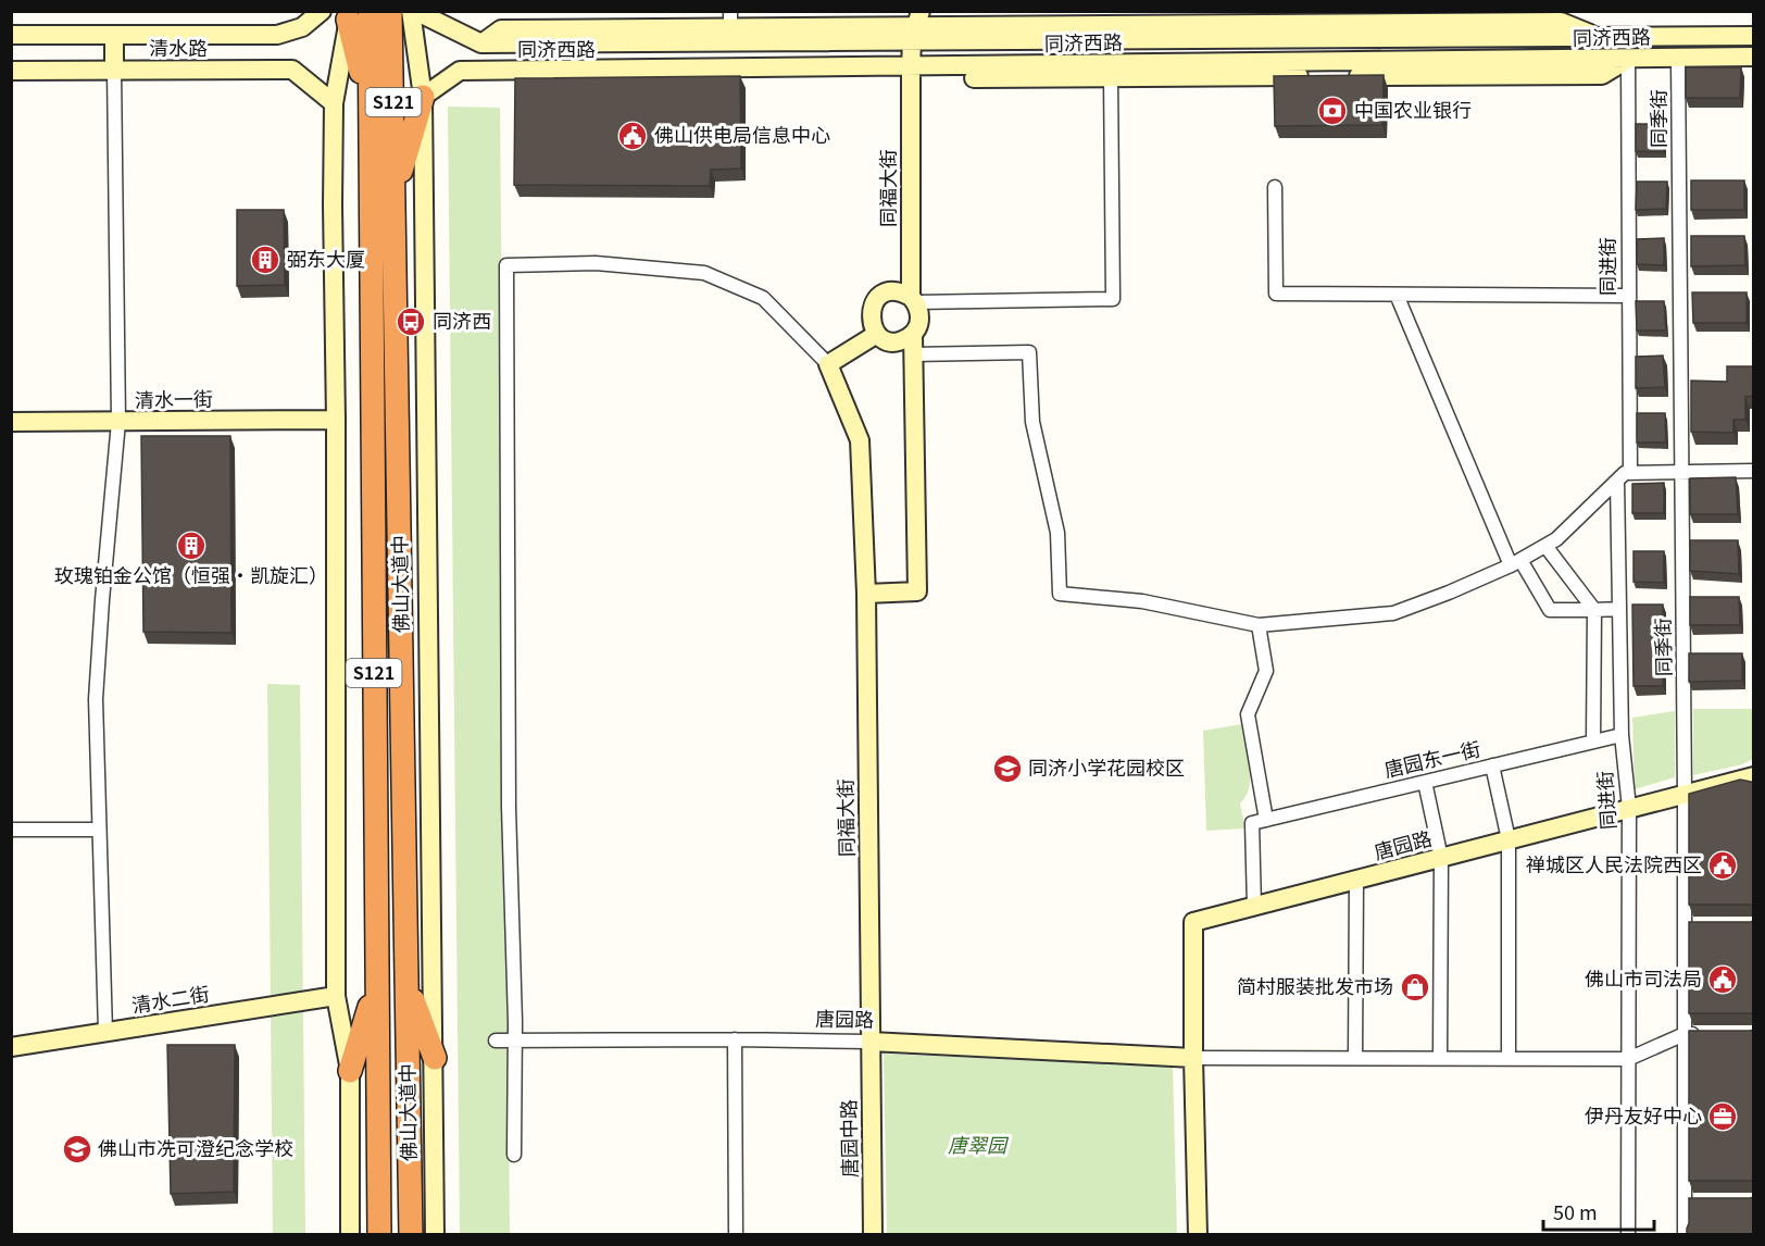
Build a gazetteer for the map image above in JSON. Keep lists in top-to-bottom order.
{
  "streets": {
    "highway": ["S121", "佛山大道中"],
    "main road": [
      "同济西路",
      "清水路",
      "同福大街",
      "清水一街",
      "唐园路",
      "清水二街",
      "唐园中路"
    ],
    "street": ["同季街", "同进街", "唐园东一街"]
  },
  "crossings": [
    ["同济西路", "同季街"],
    ["同济西路", "同福大街"],
    ["同济西路", "同进街"],
    ["同季街", "唐园路"],
    ["同福大街", "唐园路"],
    ["同福大街", "唐园中路"],
    ["同进街", "唐园东一街"],
    ["同进街", "唐园路"],
    ["唐园路", "唐园中路"]
  ],
  "parks": ["唐翠园"],
  "places": {
    "bank": ["中国农业银行"],
    "public building": ["佛山供电局信息中心", "禅城区人民法院西区", "佛山市司法局"],
    "building": ["弼东大厦", "玫瑰铂金公馆（恒强·凯旋汇）"],
    "bus stop": ["同济西"],
    "school or university": ["同济小学花园校区", "佛山市冼可澄纪念学校"],
    "shop": ["简村服装批发市场"],
    "office": ["伊丹友好中心"]
  },
  "scale_bar": "50 m"
}
